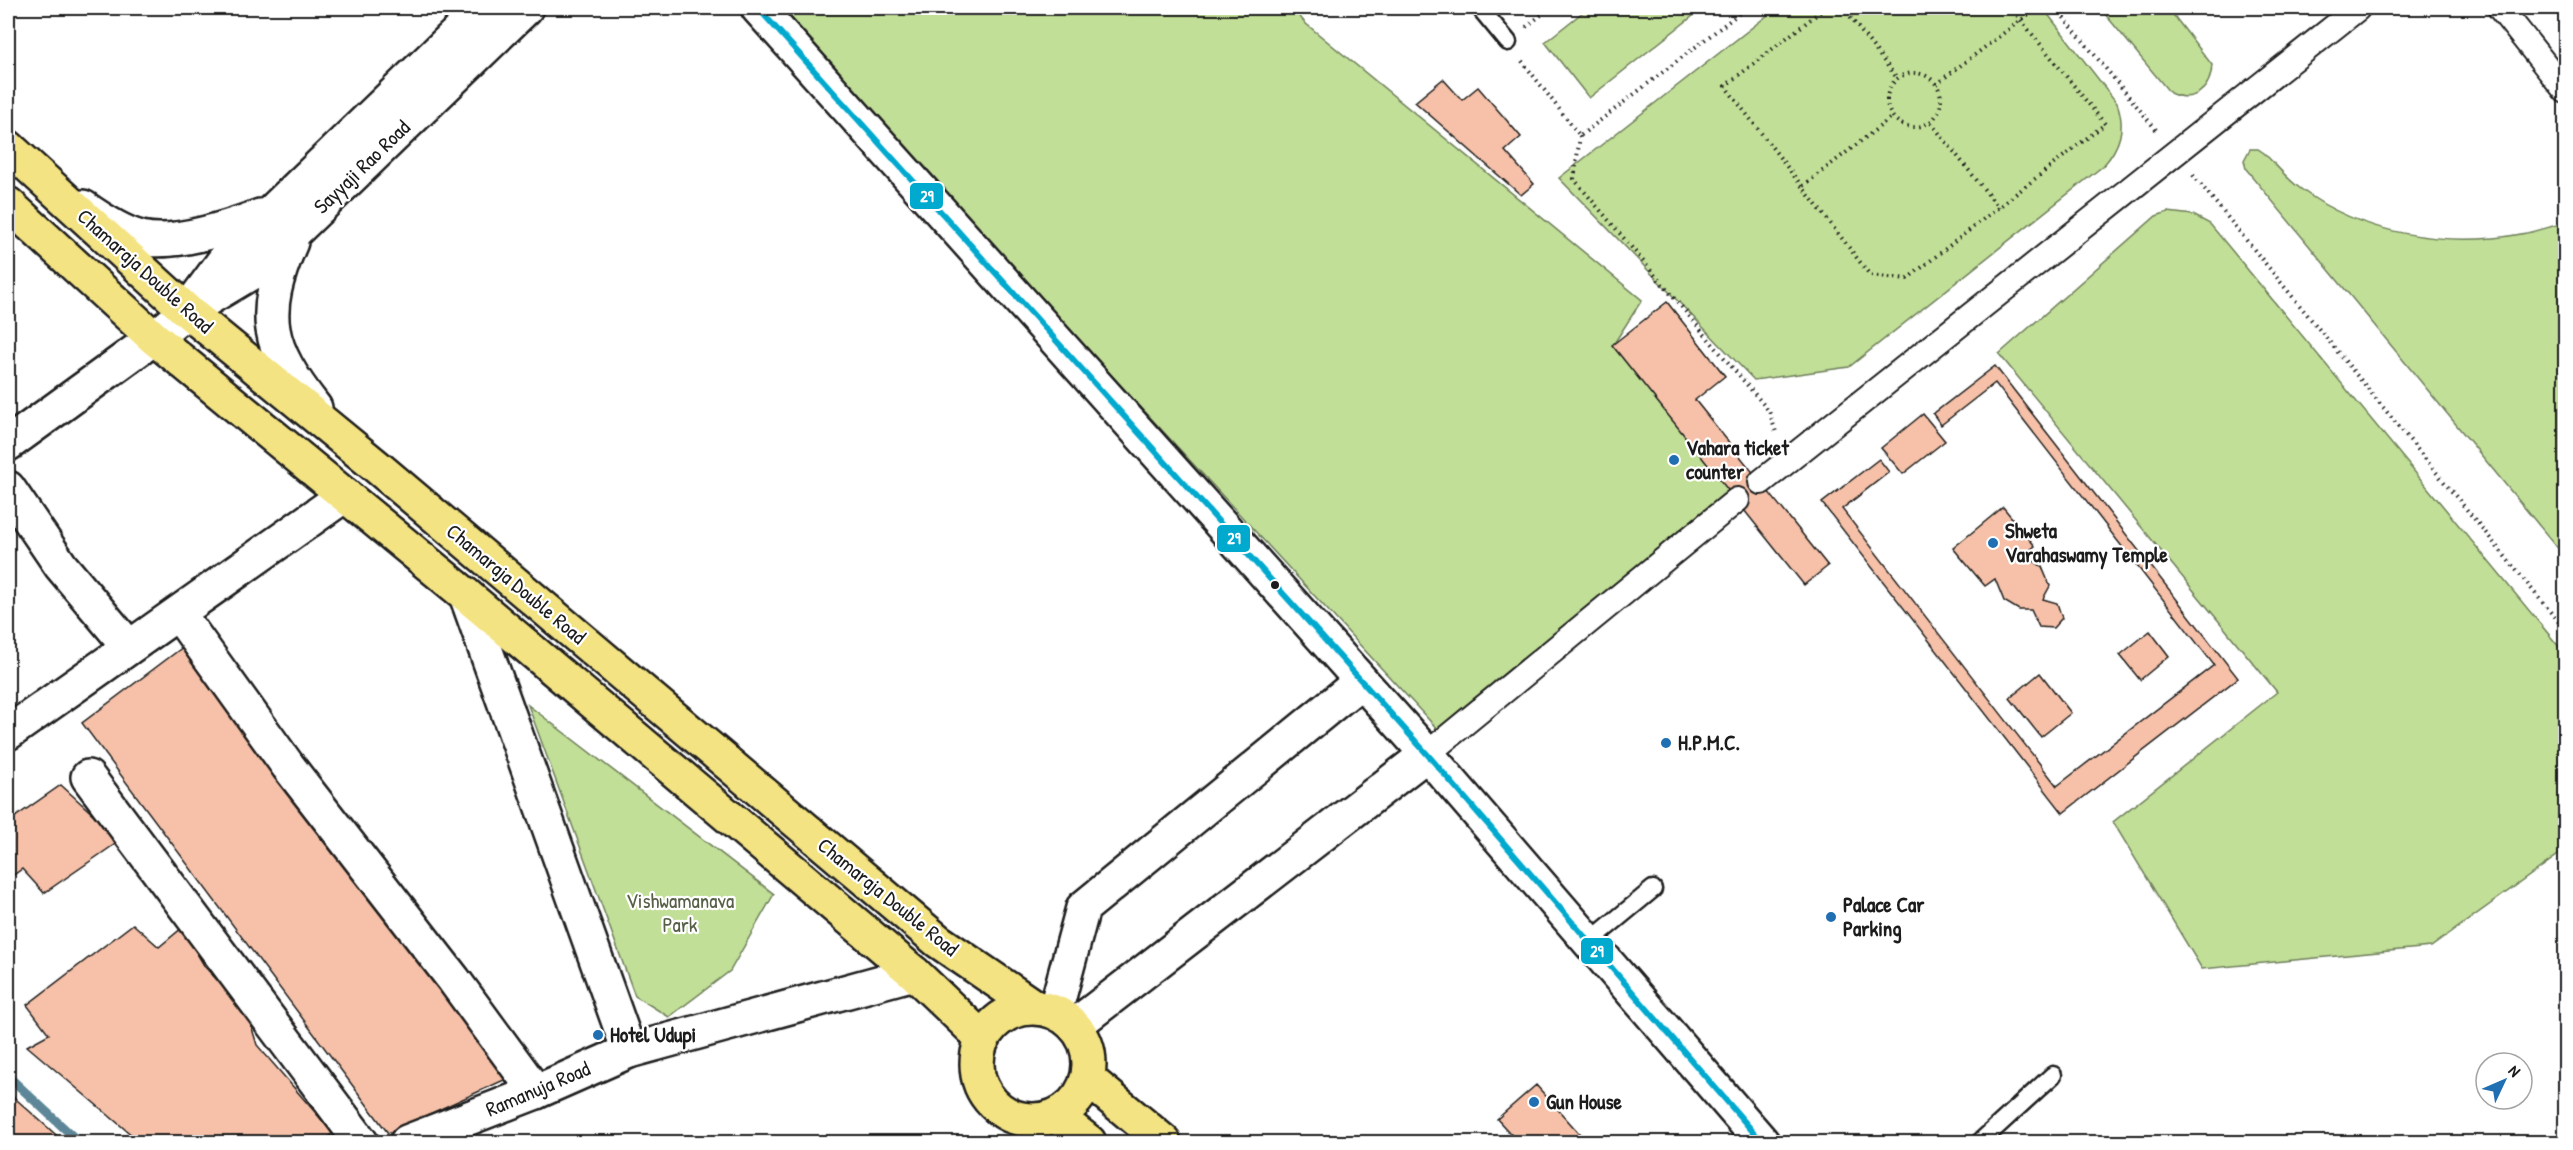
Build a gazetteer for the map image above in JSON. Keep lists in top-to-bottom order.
{
  "streets": {
    "main road": ["Chamaraja Double Road"],
    "street": ["Sayyaji Rao Road", "Ramanuja Road"]
  },
  "crossings": [
    ["Sayyaji Rao Road", "Chamaraja Double Road"],
    ["Chamaraja Double Road", "Ramanuja Road"]
  ],
  "parks": ["Vishwamanava Park"],
  "places": [
    "Vahara ticket counter",
    "Shweta Varahaswamy Temple",
    "H.P.M.C.",
    "Palace Car Parking",
    "Hotel Udupi",
    "Gun House"
  ],
  "lines": ["transit line 29"],
  "north": "top right"
}
